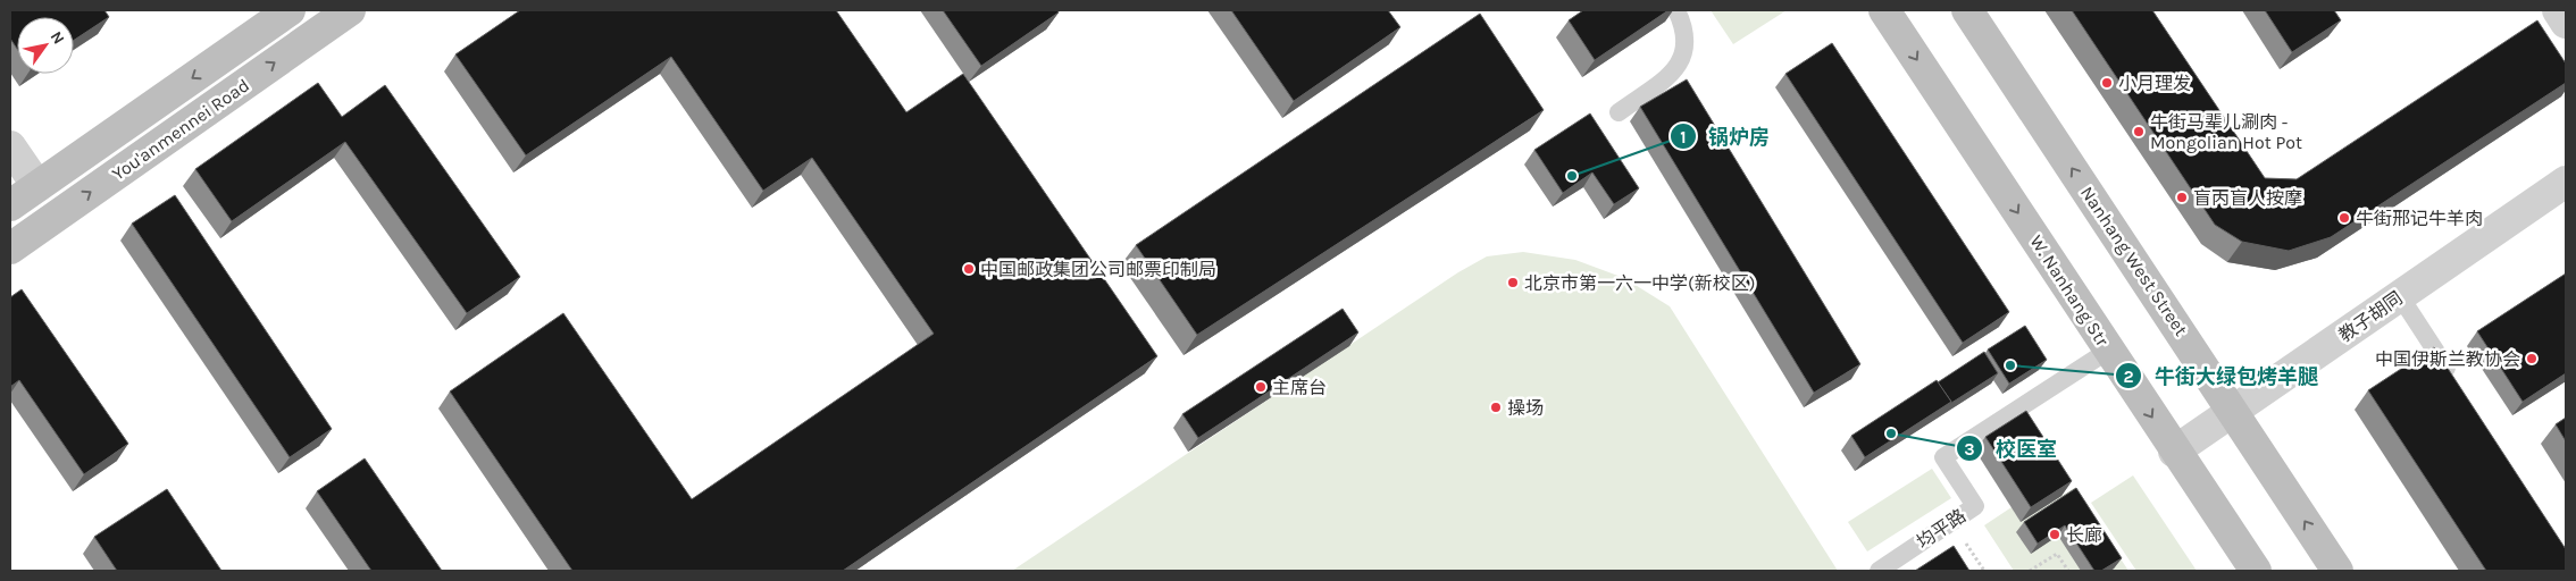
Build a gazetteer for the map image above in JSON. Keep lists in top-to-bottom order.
{
  "streets": {
    "main road": ["You'anmennei Road", "Nanhang West Street", "W. Nanhang Str"],
    "street": ["教子胡同"],
    "lane": ["均平路"]
  },
  "crossings": [
    ["Nanhang West Street", "教子胡同"],
    ["W. Nanhang Str", "教子胡同"],
    ["W. Nanhang Str", "均平路"]
  ],
  "one_way": ["Nanhang West Street", "W. Nanhang Str"],
  "places": [
    "小月理发",
    "牛街马辈儿涮肉 - Mongolian Hot Pot",
    "锅炉房",
    "盲丙盲人按摩",
    "牛街邢记牛羊肉",
    "中国邮政集团公司邮票印制局",
    "北京市第一六一中学(新校区)",
    "中国伊斯兰教协会",
    "牛街大绿包烤羊腿",
    "主席台",
    "操场",
    "校医室",
    "长廊"
  ],
  "north": "top right"
}
